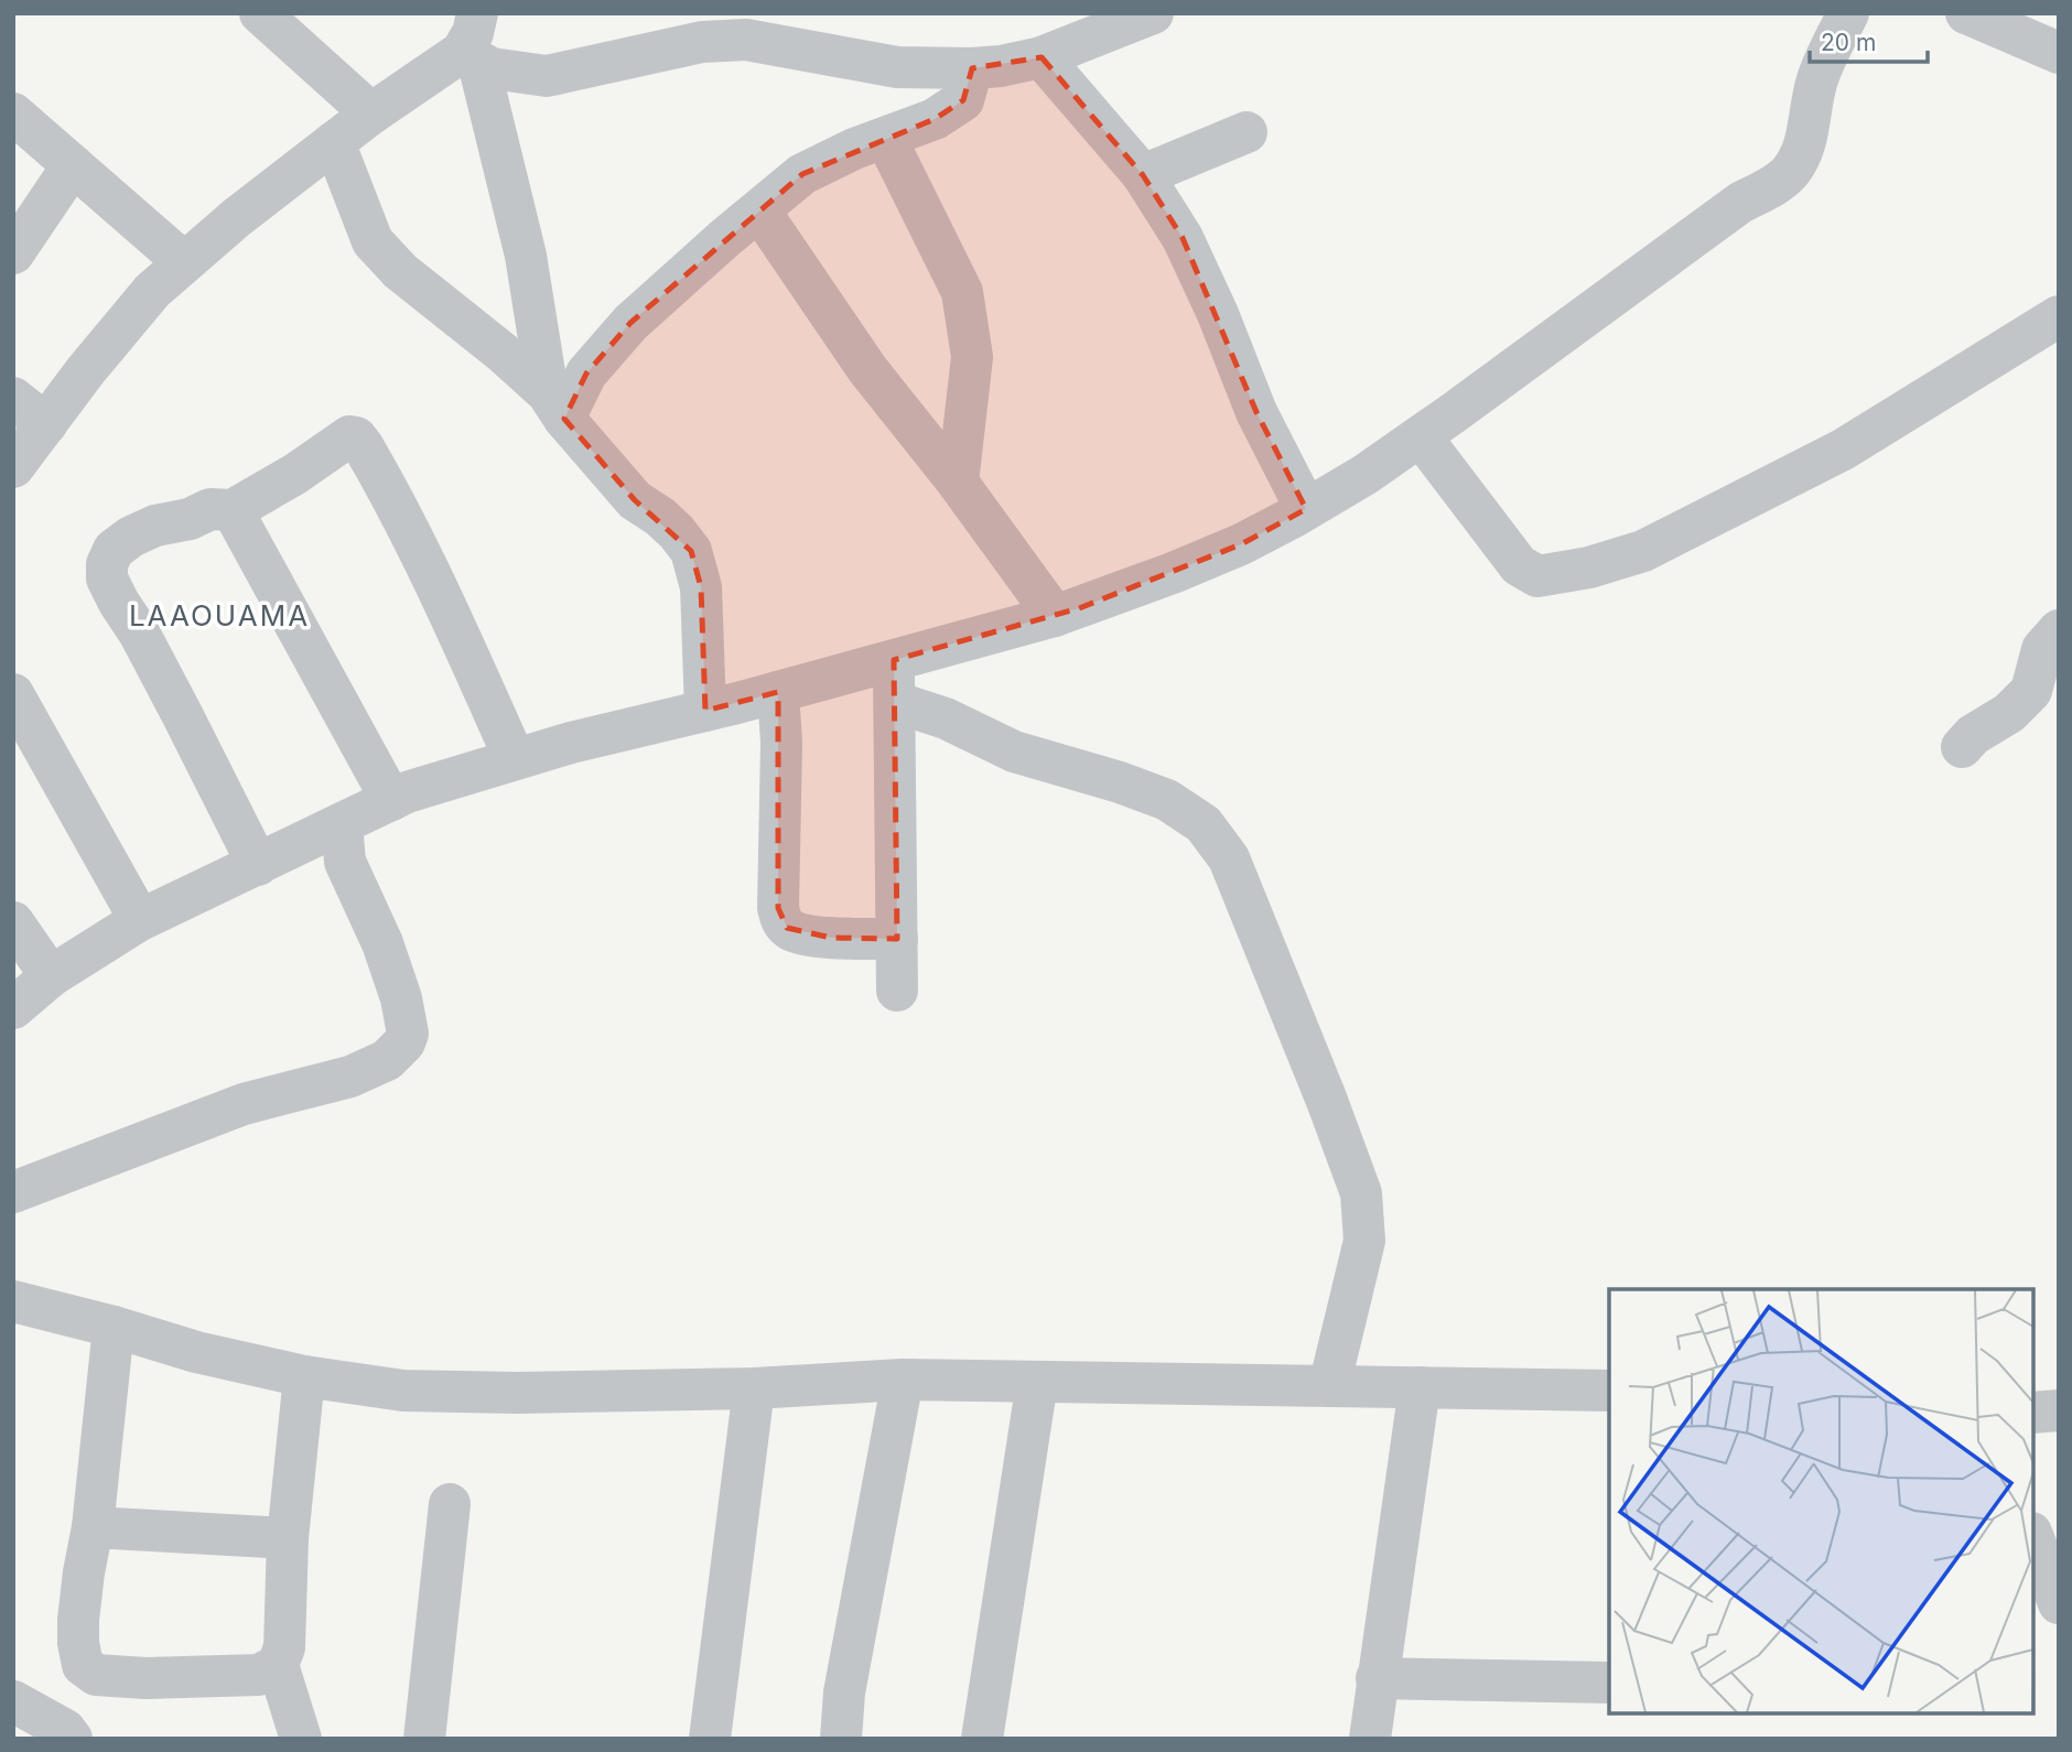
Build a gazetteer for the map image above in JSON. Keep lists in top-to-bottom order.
{
  "districts": ["LAAOUAMA"],
  "scale_bar": "20 m"
}
